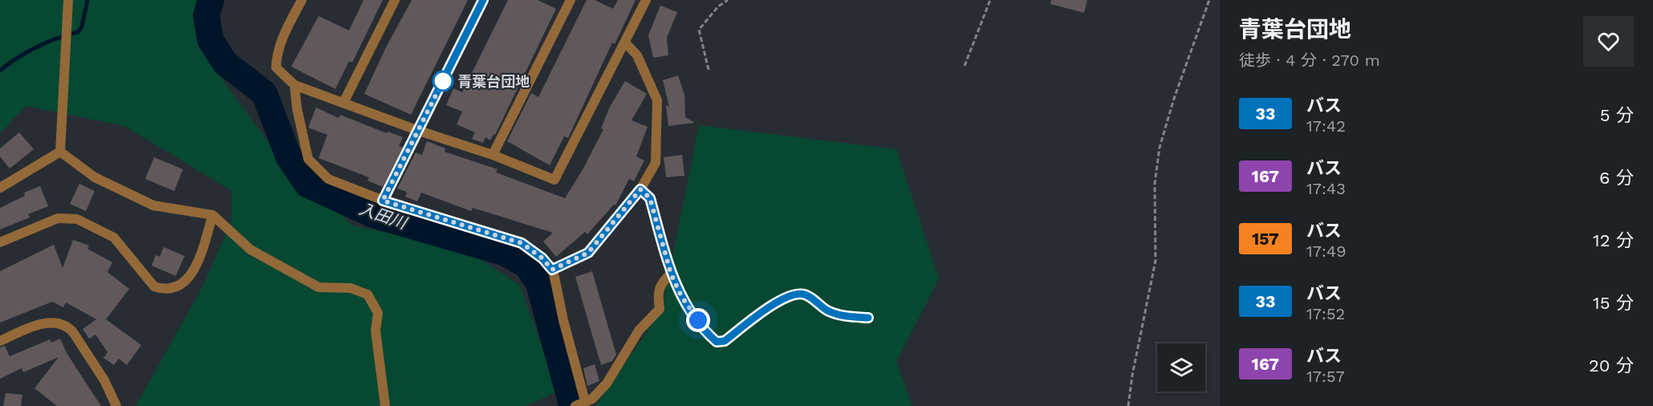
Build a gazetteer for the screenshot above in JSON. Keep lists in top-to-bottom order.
{
  "water": ["入田川"],
  "places": ["青葉台団地"],
  "lines": ["bus line 33"],
  "page": {
    "heading": ["青葉台団地", "徒歩 · 4 分 · 270 m"],
    "list": [
      {
        "mark": "33",
        "name": "バス",
        "note": "17:42",
        "value": "5 分"
      },
      {
        "mark": "167",
        "name": "バス",
        "note": "17:43",
        "value": "6 分"
      },
      {
        "mark": "157",
        "name": "バス",
        "note": "17:49",
        "value": "12 分"
      },
      {
        "mark": "33",
        "name": "バス",
        "note": "17:52",
        "value": "15 分"
      },
      {
        "mark": "167",
        "name": "バス",
        "note": "17:57",
        "value": "20 分"
      }
    ]
  }
}
